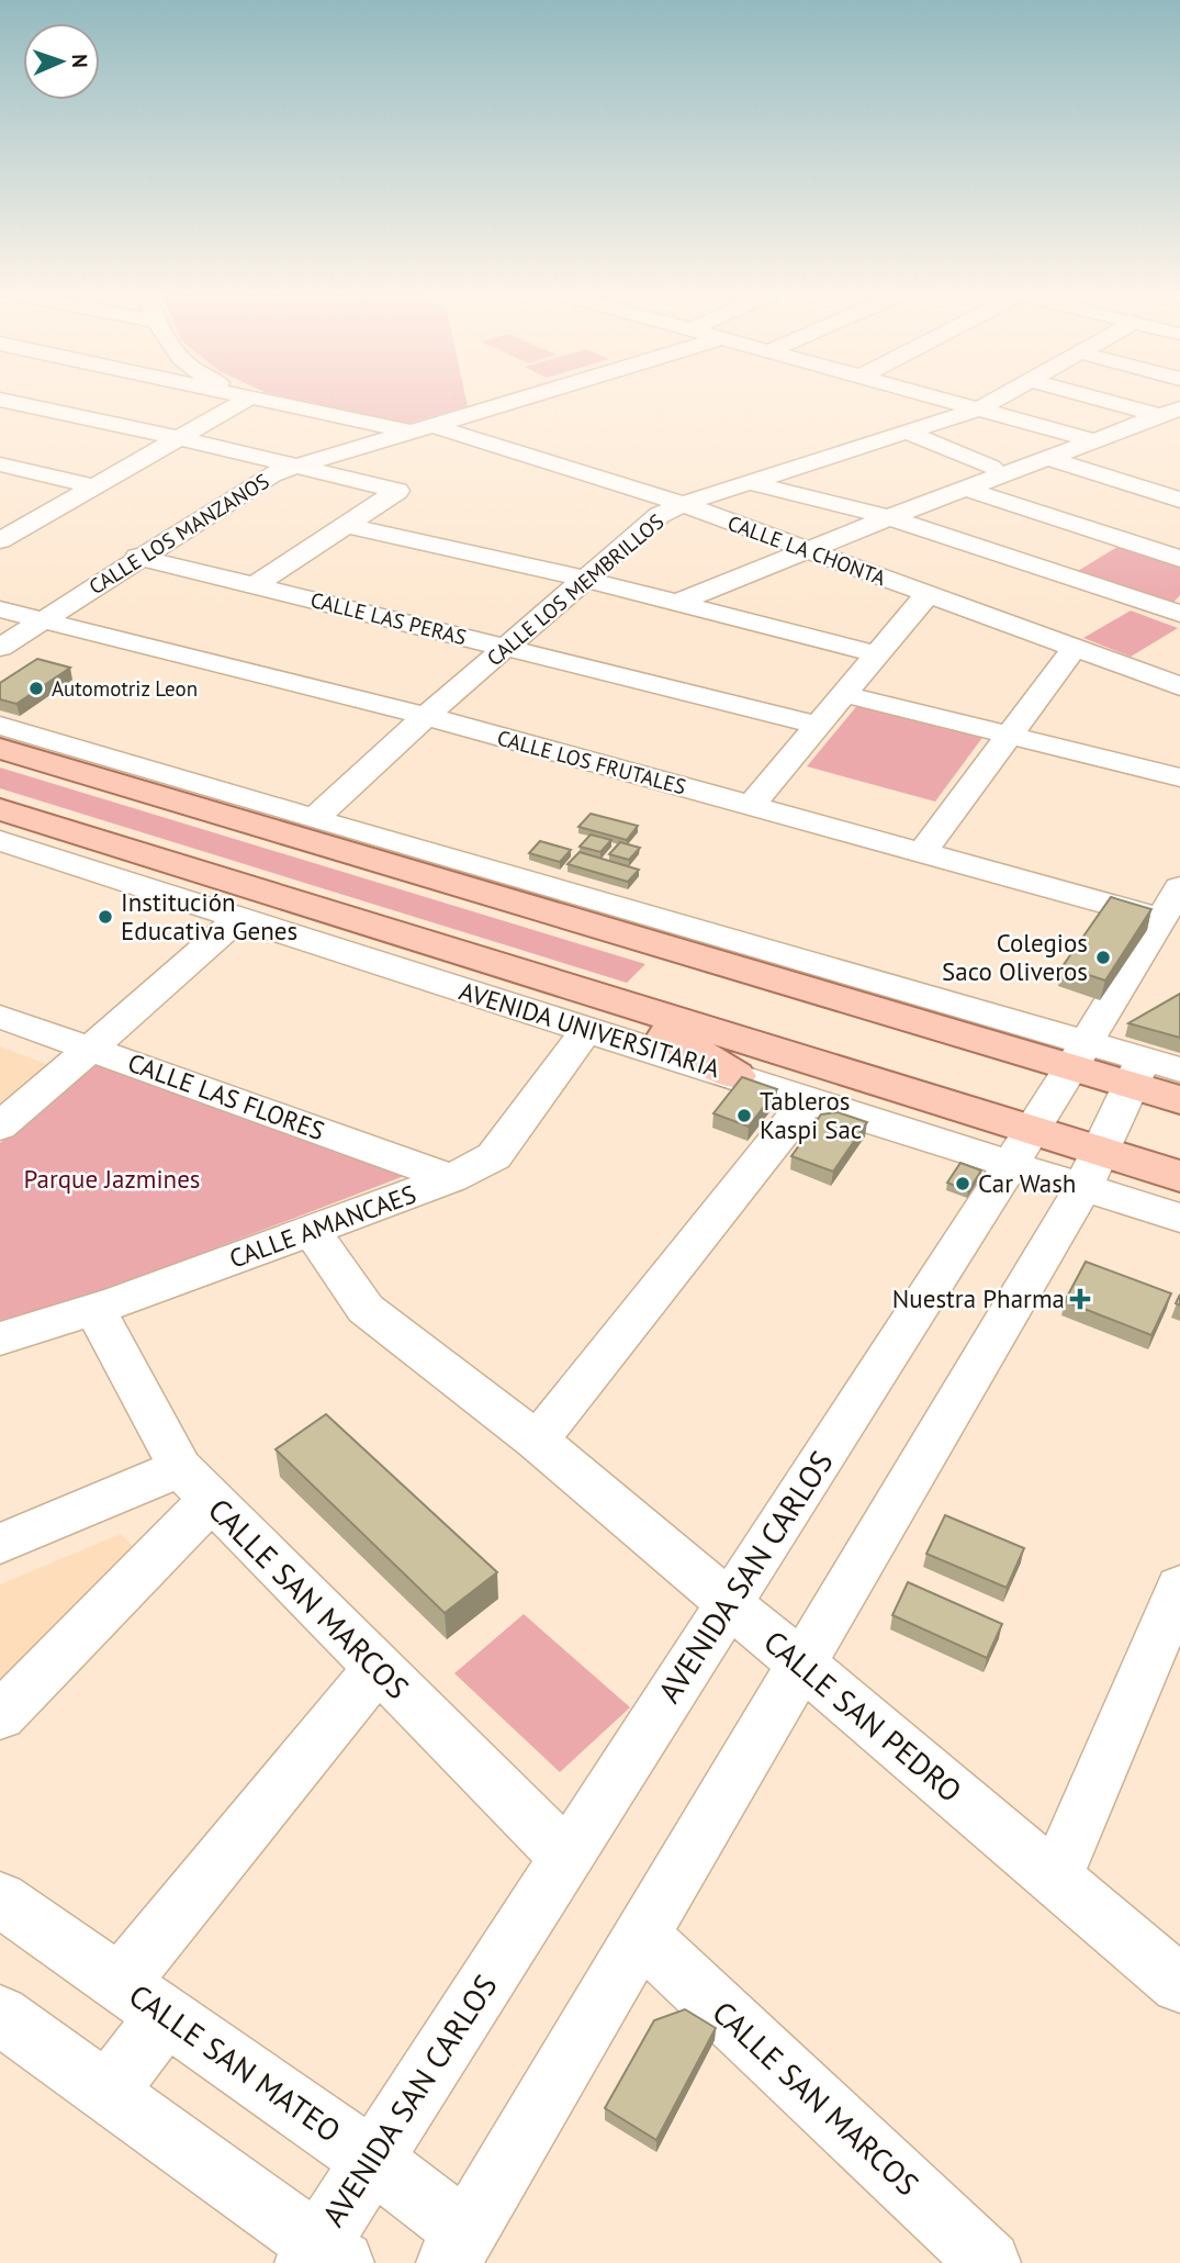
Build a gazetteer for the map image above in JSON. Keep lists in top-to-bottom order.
{
  "streets": {
    "main road": ["AVENIDA UNIVERSITARIA"],
    "street": [
      "CALLE LOS MANZANOS",
      "CALLE LA CHONTA",
      "CALLE LOS MEMBRILLOS",
      "CALLE LAS PERAS",
      "CALLE LOS FRUTALES",
      "CALLE LAS FLORES",
      "CALLE AMANCAES",
      "AVENIDA SAN CARLOS",
      "CALLE SAN MARCOS",
      "CALLE SAN PEDRO",
      "CALLE SAN MATEO"
    ]
  },
  "crossings": [
    ["CALLE LOS MANZANOS", "CALLE LA CHONTA"],
    ["CALLE LOS MANZANOS", "CALLE LAS PERAS"],
    ["CALLE LOS MANZANOS", "CALLE LOS FRUTALES"],
    ["CALLE LA CHONTA", "CALLE LOS MEMBRILLOS"],
    ["CALLE LOS MEMBRILLOS", "CALLE LAS PERAS"],
    ["CALLE LOS MEMBRILLOS", "CALLE LOS FRUTALES"],
    ["CALLE LOS FRUTALES", "AVENIDA SAN CARLOS"],
    ["AVENIDA UNIVERSITARIA", "CALLE AMANCAES"],
    ["AVENIDA UNIVERSITARIA", "AVENIDA SAN CARLOS"],
    ["CALLE LAS FLORES", "CALLE AMANCAES"],
    ["CALLE AMANCAES", "CALLE SAN MARCOS"],
    ["CALLE AMANCAES", "CALLE SAN PEDRO"],
    ["AVENIDA SAN CARLOS", "CALLE SAN MARCOS"],
    ["AVENIDA SAN CARLOS", "CALLE SAN PEDRO"],
    ["AVENIDA SAN CARLOS", "CALLE SAN MATEO"]
  ],
  "parks": ["Parque Jazmines"],
  "places": {
    "other": [
      "Automotriz Leon",
      "Institución Educativa Genes",
      "Colegios Saco Oliveros",
      "Tableros Kaspi Sac",
      "Car Wash"
    ],
    "health": ["Nuestra Pharma"]
  },
  "north": "right"
}
